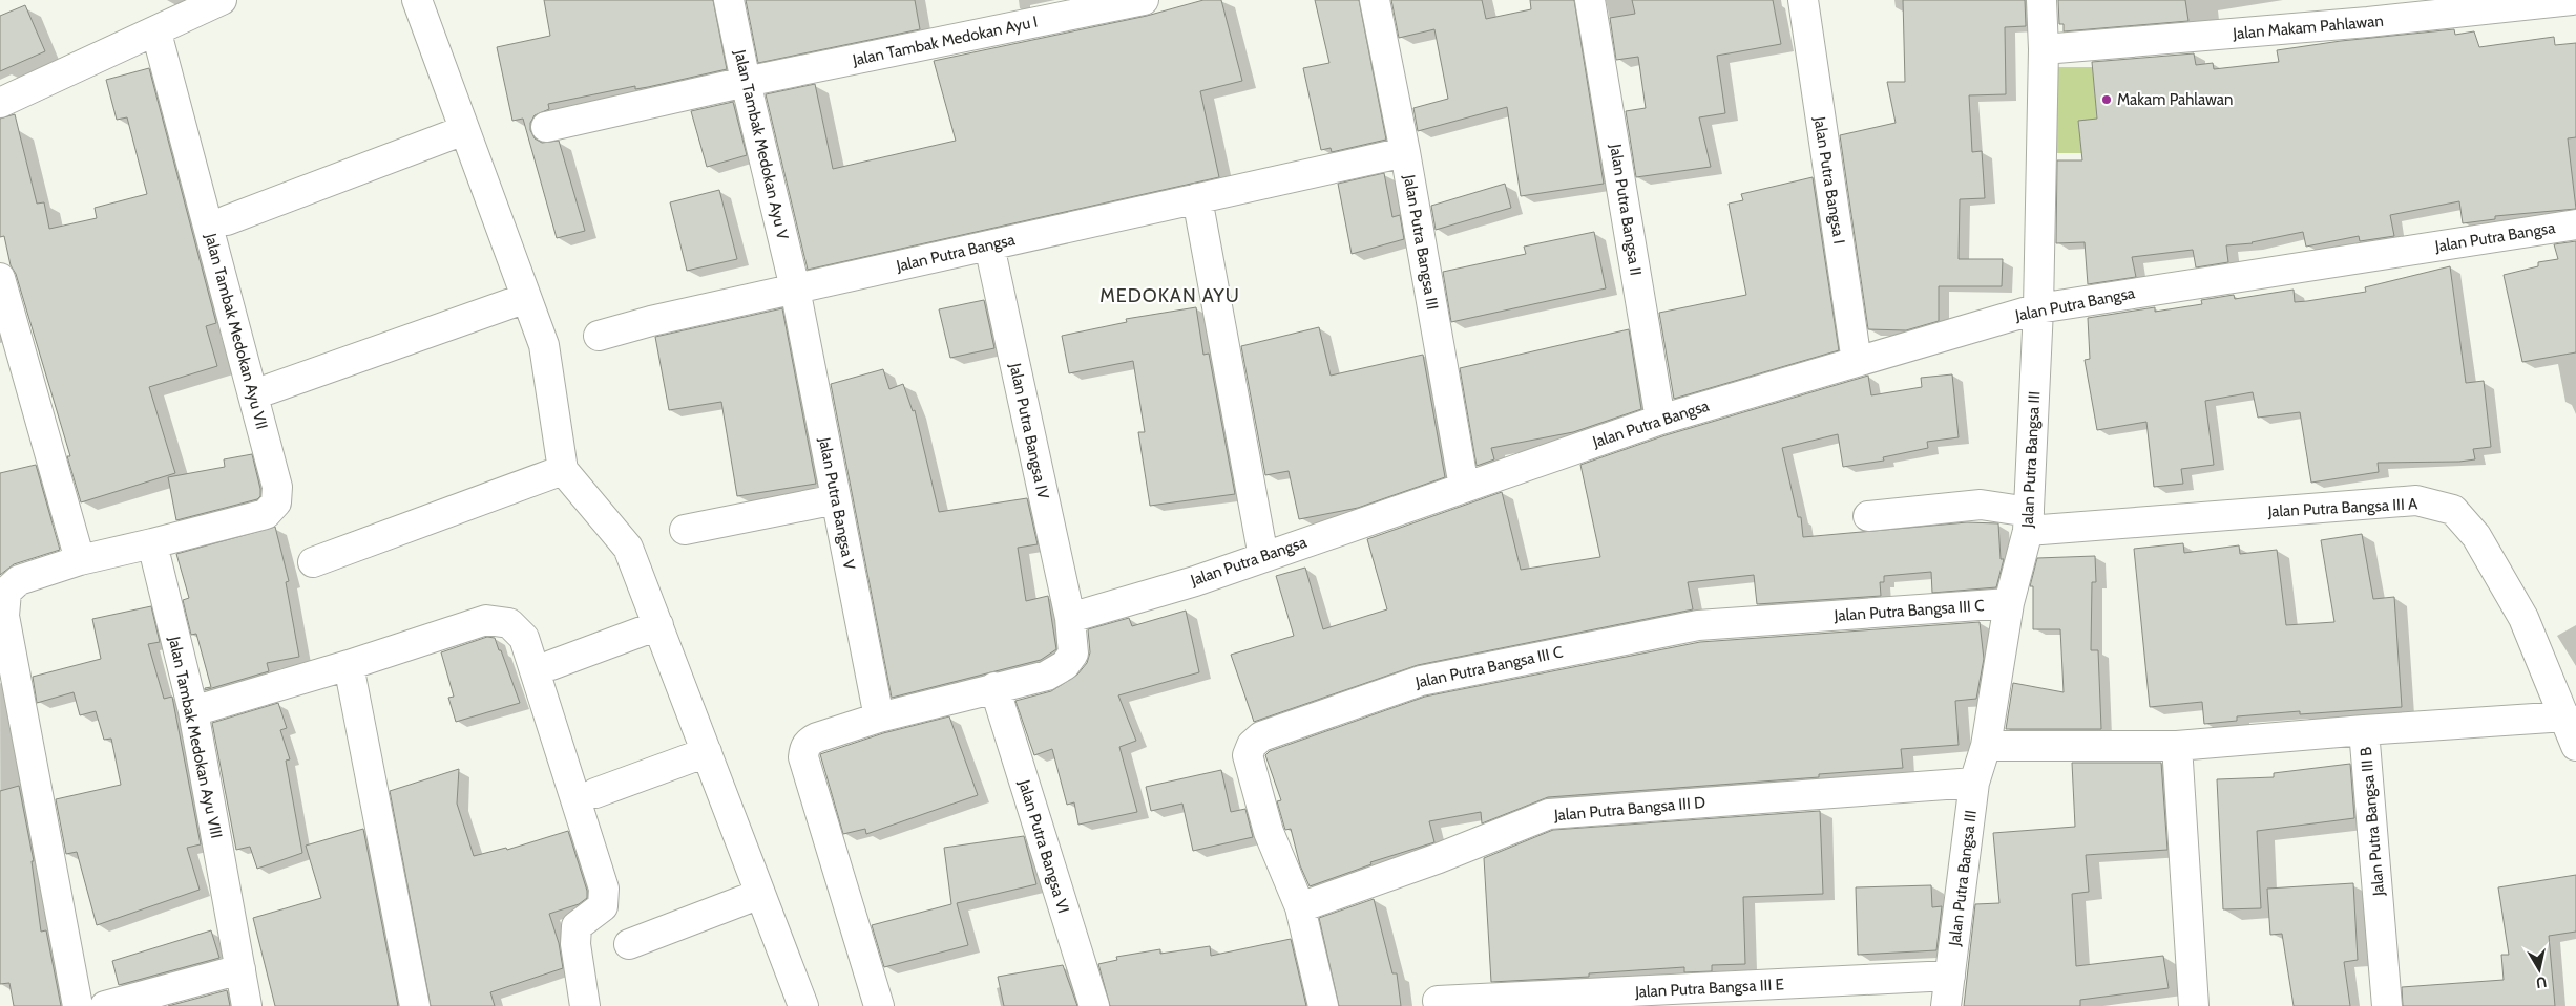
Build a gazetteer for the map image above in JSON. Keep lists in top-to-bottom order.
{
  "streets": {
    "street": [
      "Jalan Makam Pahlawan",
      "Jalan Tambak Medokan Ayu I",
      "Jalan Tambak Medokan Ayu V",
      "Jalan Putra Bangsa I",
      "Jalan Putra Bangsa II",
      "Jalan Putra Bangsa",
      "Jalan Putra Bangsa III",
      "Jalan Tambak Medokan Ayu VII",
      "Jalan Putra Bangsa IV",
      "Jalan Putra Bangsa V",
      "Jalan Putra Bangsa III A",
      "Jalan Putra Bangsa III C",
      "Jalan Tambak Medokan Ayu VIII",
      "Jalan Putra Bangsa III D",
      "Jalan Putra Bangsa III B",
      "Jalan Putra Bangsa VI",
      "Jalan Putra Bangsa III E"
    ]
  },
  "crossings": [
    ["Jalan Makam Pahlawan", "Jalan Putra Bangsa III"],
    ["Jalan Tambak Medokan Ayu I", "Jalan Tambak Medokan Ayu V"],
    ["Jalan Tambak Medokan Ayu V", "Jalan Putra Bangsa"],
    ["Jalan Tambak Medokan Ayu V", "Jalan Putra Bangsa V"],
    ["Jalan Putra Bangsa I", "Jalan Putra Bangsa"],
    ["Jalan Putra Bangsa II", "Jalan Putra Bangsa"],
    ["Jalan Putra Bangsa", "Jalan Putra Bangsa III"],
    ["Jalan Putra Bangsa", "Jalan Putra Bangsa IV"],
    ["Jalan Putra Bangsa", "Jalan Putra Bangsa V"],
    ["Jalan Putra Bangsa III", "Jalan Putra Bangsa III A"],
    ["Jalan Putra Bangsa III", "Jalan Putra Bangsa III C"],
    ["Jalan Putra Bangsa III", "Jalan Putra Bangsa III D"],
    ["Jalan Putra Bangsa III", "Jalan Putra Bangsa III B"],
    ["Jalan Putra Bangsa III", "Jalan Putra Bangsa III E"],
    ["Jalan Tambak Medokan Ayu VII", "Jalan Tambak Medokan Ayu VIII"],
    ["Jalan Putra Bangsa III C", "Jalan Putra Bangsa III D"]
  ],
  "districts": ["MEDOKAN AYU"],
  "places": ["Makam Pahlawan"],
  "north": "bottom"
}
